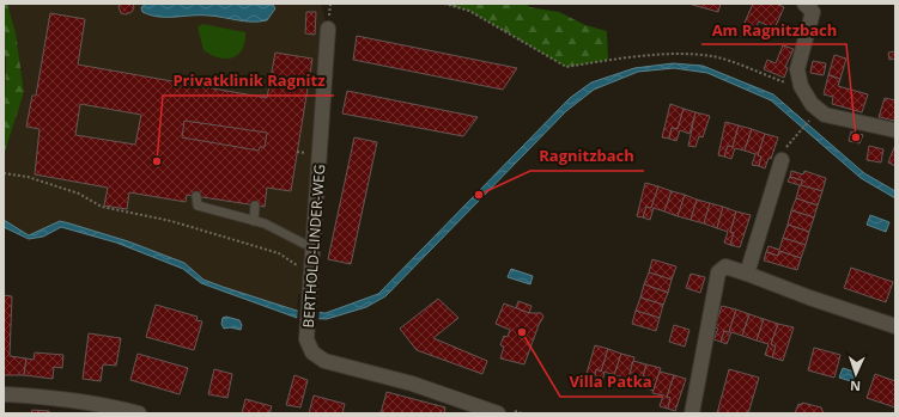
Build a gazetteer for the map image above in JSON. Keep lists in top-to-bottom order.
{
  "streets": {
    "street": ["BERTHOLD-LINDER-WEG"]
  },
  "places": [
    "Am Ragnitzbach",
    "Privatklinik Ragnitz",
    "Ragnitzbach",
    "Villa Patka"
  ],
  "north": "bottom"
}
